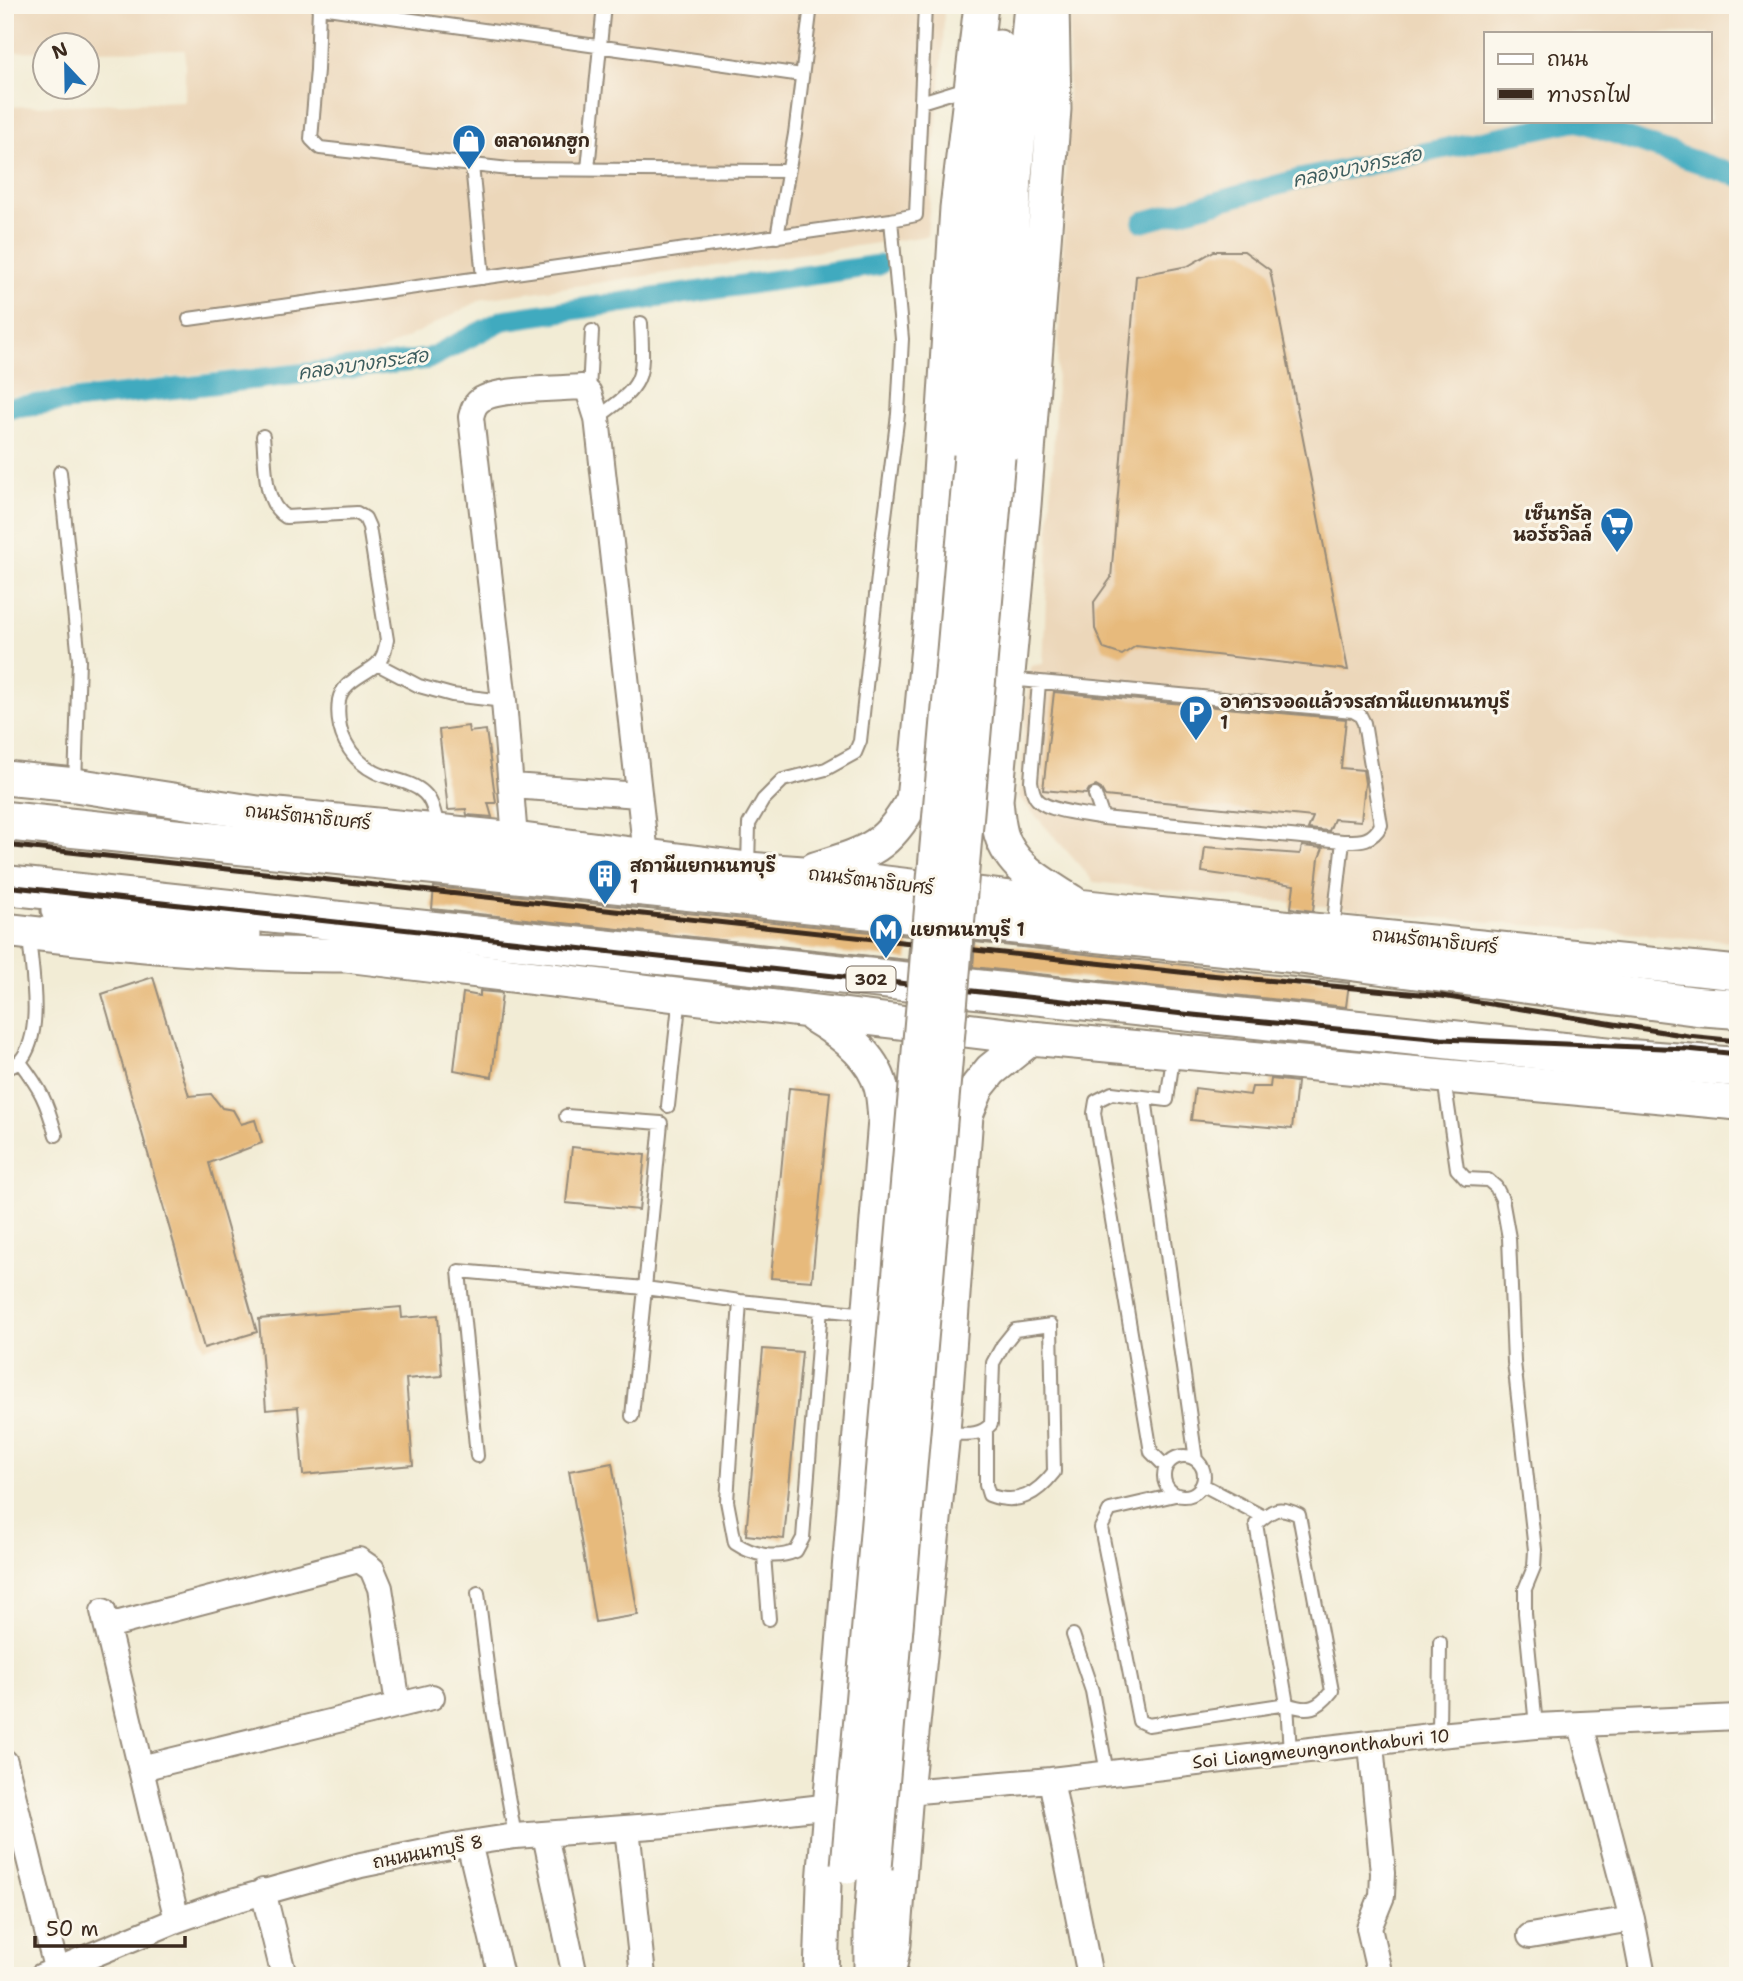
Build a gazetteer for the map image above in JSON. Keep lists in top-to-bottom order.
{
  "streets": {
    "main road": ["ถนนรัตนาธิเบศร์", "302"],
    "street": ["Soi Liangmeungnonthaburi 10", "ถนนนนทบุรี 8"]
  },
  "water": ["คลองบางกระสอ"],
  "places": {
    "shop": ["ตลาดนกฮูก"],
    "supermarket": ["เซ็นทรัล นอร์ธวิลล์"],
    "parking": ["อาคารจอดแล้วจรสถานีแยกนนทบุรี 1"],
    "building": ["สถานีแยกนนทบุรี 1"],
    "metro station": ["แยกนนทบุรี 1"]
  },
  "legend": ["ถนน", "ทางรถไฟ"],
  "scale_bar": "50 m",
  "north": "top"
}
